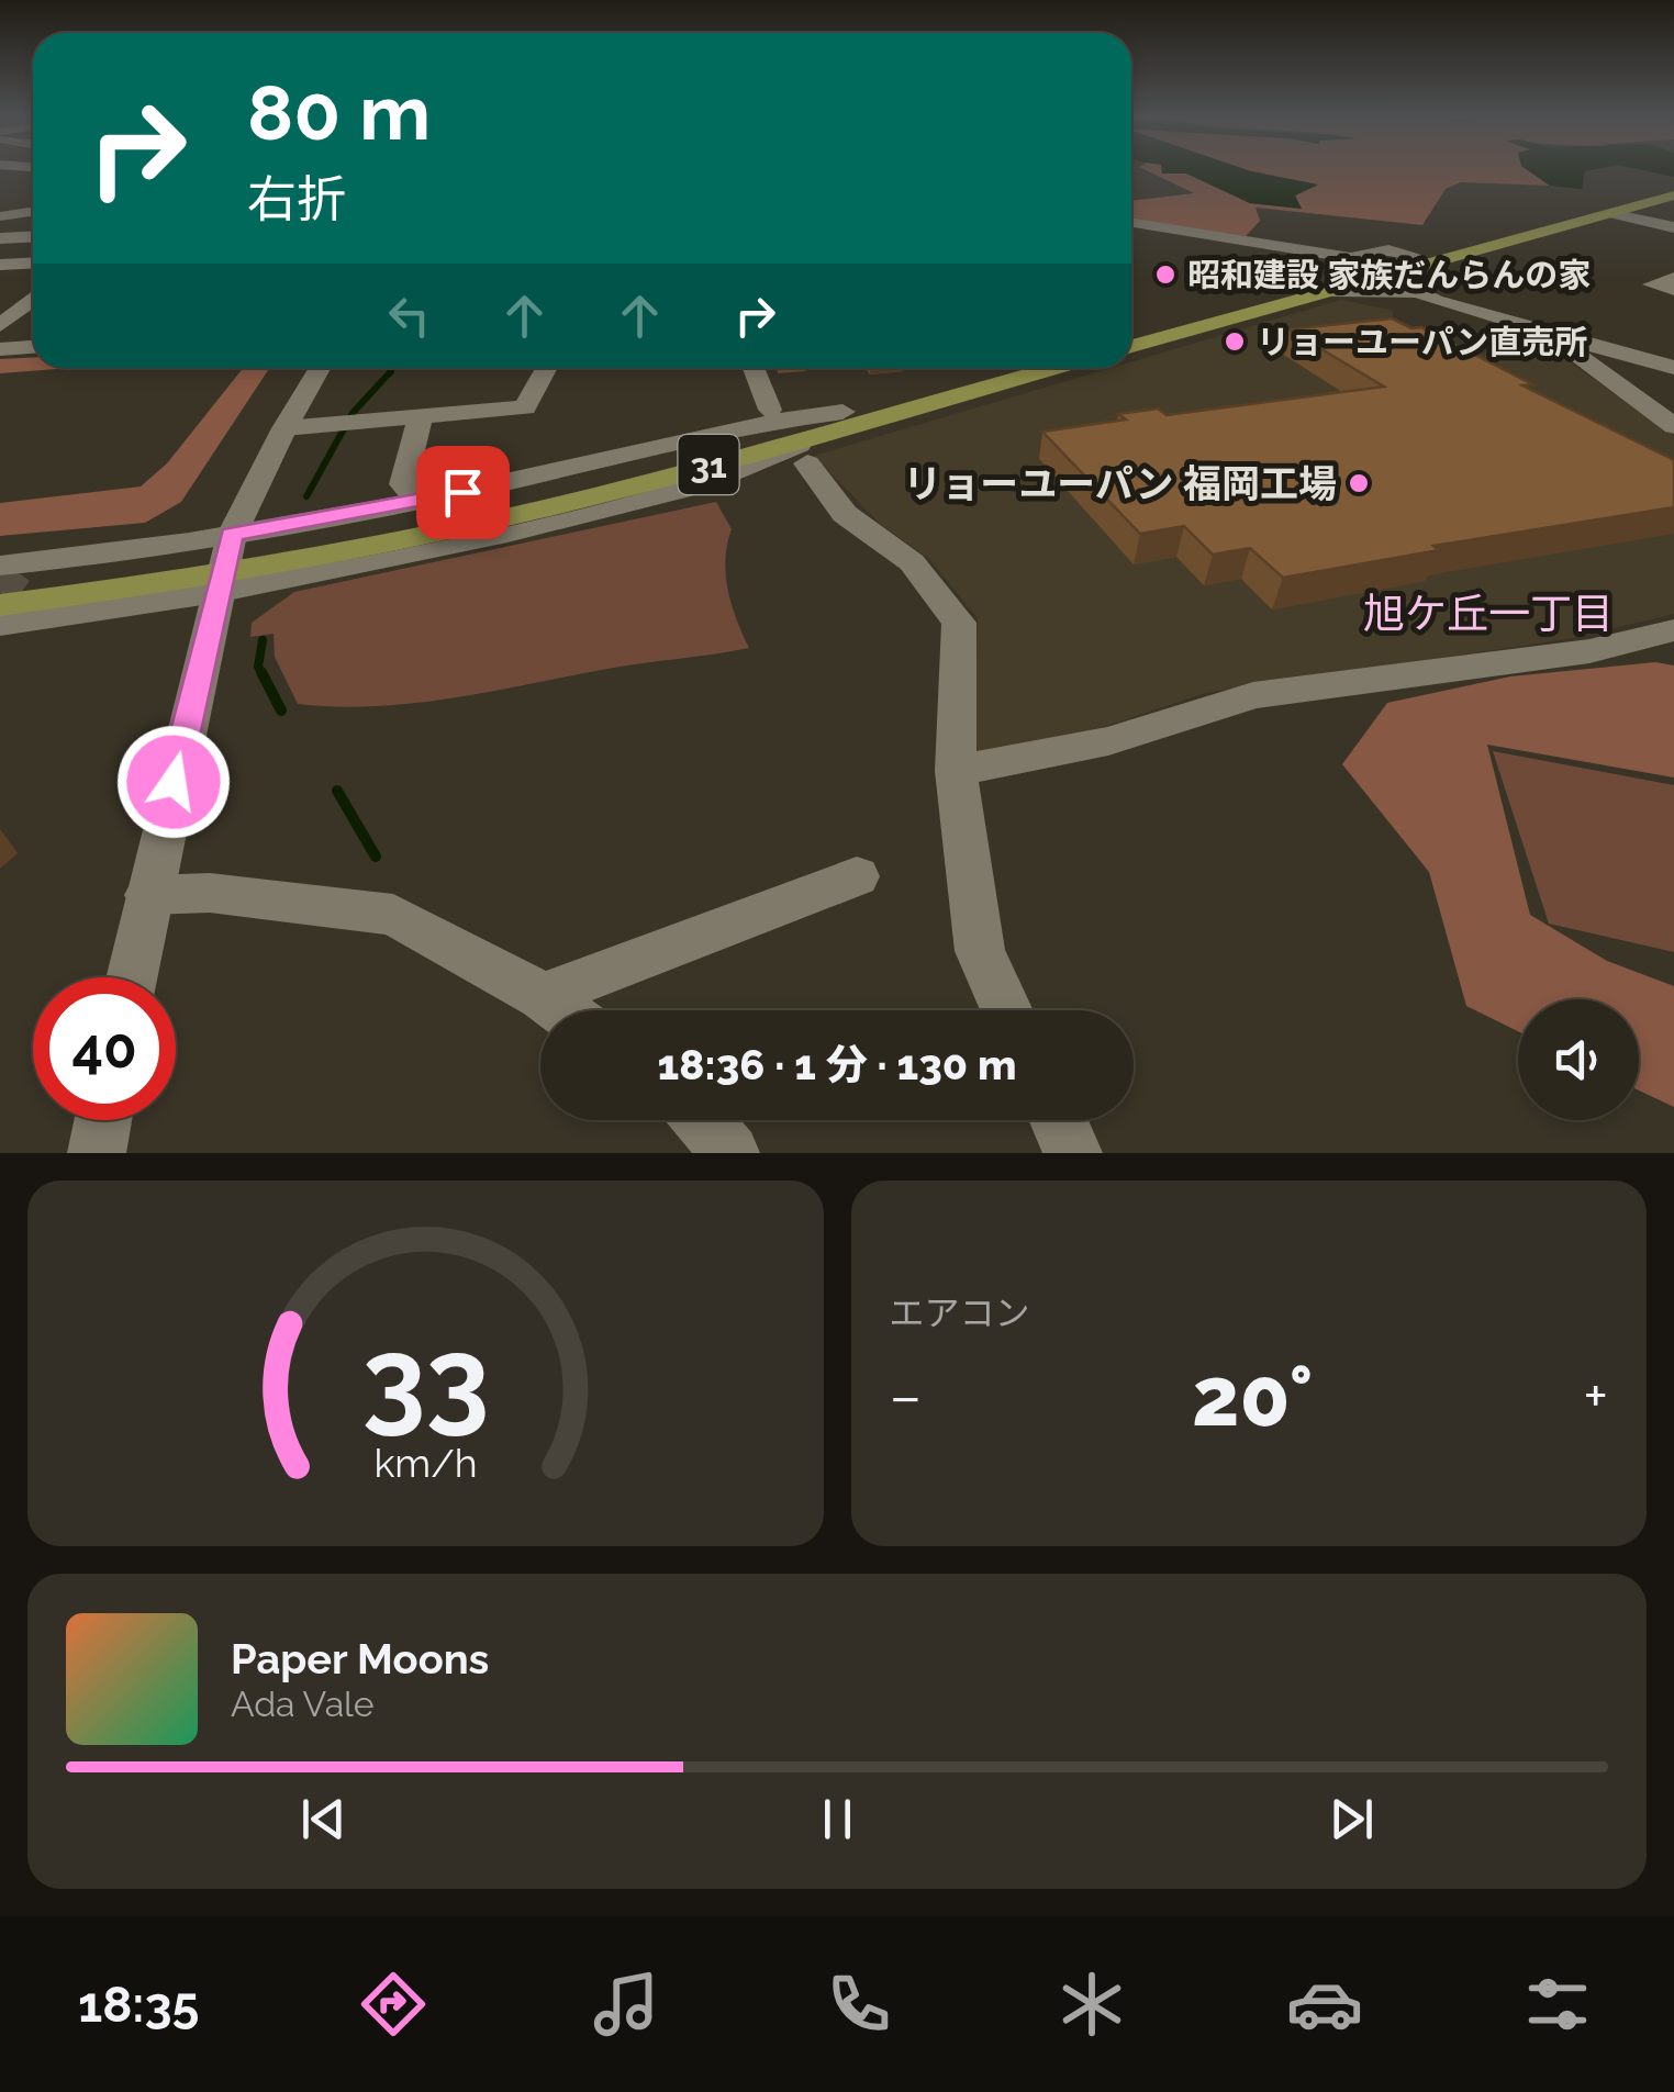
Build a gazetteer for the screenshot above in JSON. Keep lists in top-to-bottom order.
{
  "streets": {
    "main road": ["31"]
  },
  "districts": ["旭ケ丘一丁目"],
  "places": ["昭和建設 家族だんらんの家", "リョーユーパン直売所", "リョーユーパン 福岡工場"],
  "page": {
    "turn": ["80 m", "右折"],
    "limit": "40",
    "trip": "18:36 · 1 分 · 130 m",
    "tile": "エアコン",
    "heat": ["−", "20°", "+"],
    "song": ["Paper Moons", "Ada Vale"],
    "tabs": "18:35",
    "gauge": ["33", "km/h"]
  }
}
